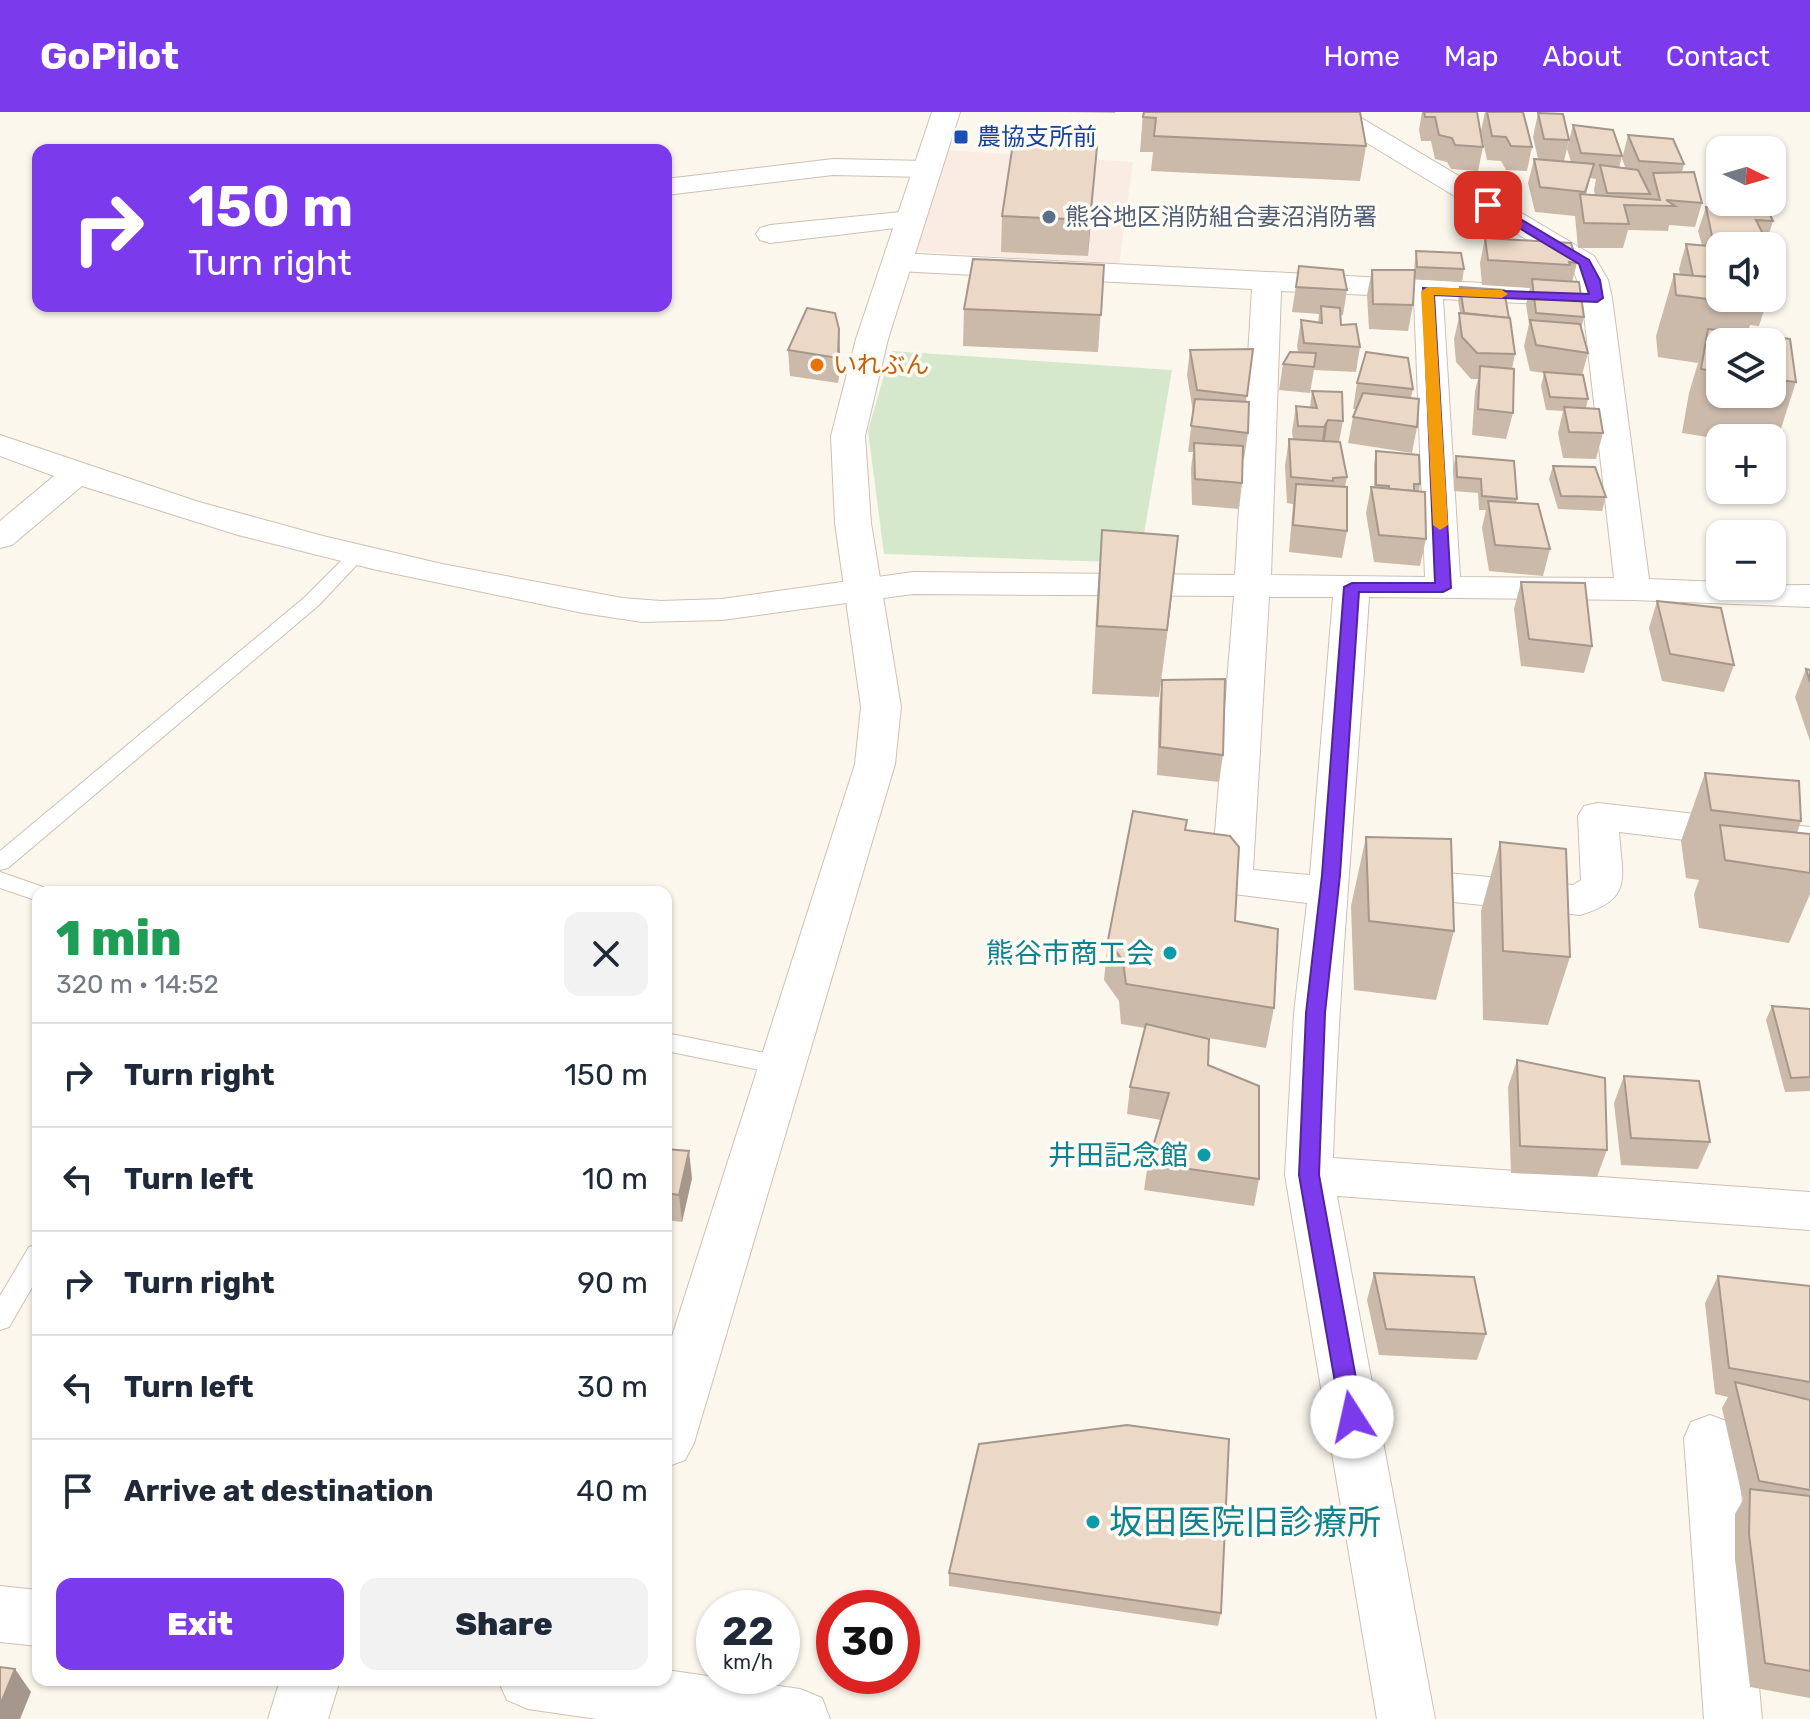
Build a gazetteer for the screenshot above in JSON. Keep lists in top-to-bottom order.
{
  "places": {
    "transit": ["農協支所前"],
    "other": [
      "熊谷地区消防組合妻沼消防署",
      "いれぶん",
      "熊谷市商工会",
      "井田記念館",
      "坂田医院旧診療所"
    ]
  },
  "north": "right",
  "page": {
    "header": "GoPilot",
    "nav": [
      "Home",
      "Map",
      "About",
      "Contact"
    ],
    "map_buttons": ["+", "−"],
    "turn": ["150 m", "Turn right"],
    "heading": ["1 min", "320 m · 14:52"],
    "list": [
      {
        "name": "Turn right",
        "value": "150 m"
      },
      {
        "name": "Turn left",
        "value": "10 m"
      },
      {
        "name": "Turn right",
        "value": "90 m"
      },
      {
        "name": "Turn left",
        "value": "30 m"
      },
      {
        "name": "Arrive at destination",
        "value": "40 m"
      }
    ],
    "buttons": ["Exit", "Share"],
    "speed": "22 km/h",
    "limit": "30"
  }
}
